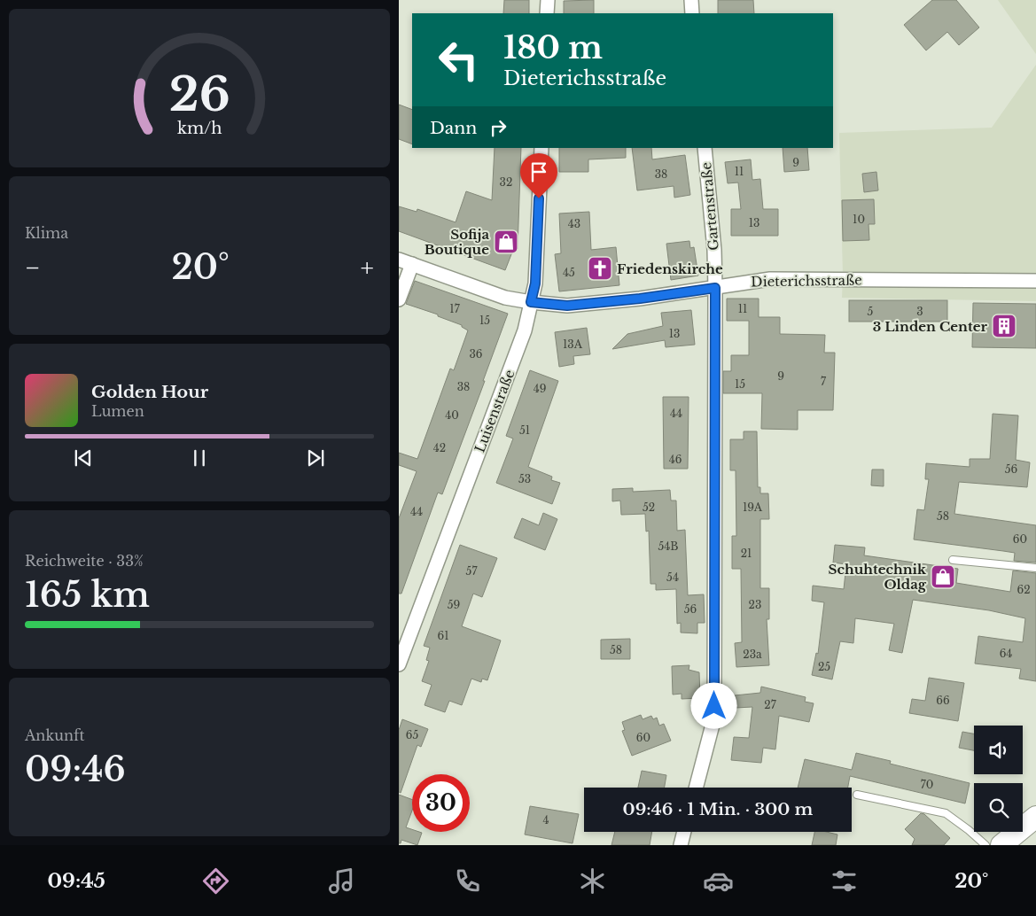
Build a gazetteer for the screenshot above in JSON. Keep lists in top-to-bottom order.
{
  "streets": {
    "street": ["Gartenstraße", "Dieterichsstraße", "Luisenstraße"]
  },
  "crossings": [
    ["Gartenstraße", "Dieterichsstraße"],
    ["Dieterichsstraße", "Luisenstraße"]
  ],
  "places": {
    "shop": ["Sofija Boutique", "Schuhtechnik Oldag"],
    "church": ["Friedenskirche"],
    "building": ["3 Linden Center"]
  },
  "house_numbers": [
    "9",
    "11",
    "38",
    "32",
    "10",
    "13",
    "43",
    "45",
    "17",
    "11",
    "5",
    "3",
    "15",
    "13",
    "13A",
    "36",
    "9",
    "7",
    "15",
    "38",
    "49",
    "44",
    "40",
    "51",
    "42",
    "46",
    "56",
    "53",
    "52",
    "19A",
    "44",
    "58",
    "60",
    "54B",
    "21",
    "57",
    "54",
    "62",
    "59",
    "23",
    "56",
    "61",
    "58",
    "64",
    "23a",
    "25",
    "66",
    "27",
    "65",
    "60",
    "70",
    "4"
  ],
  "page": {
    "turn": ["180 m", "Dieterichsstraße"],
    "then": "Dann",
    "tile": [
      "Klima",
      ["Reichweite · 33%", "165 km"],
      ["Ankunft", "09:46"]
    ],
    "heat": ["−", "20°", "+"],
    "song": ["Golden Hour", "Lumen"],
    "limit": "30",
    "trip": "09:46 · 1 Min. · 300 m",
    "tabs": ["09:45", "20°"],
    "gauge": ["26", "km/h"]
  }
}
